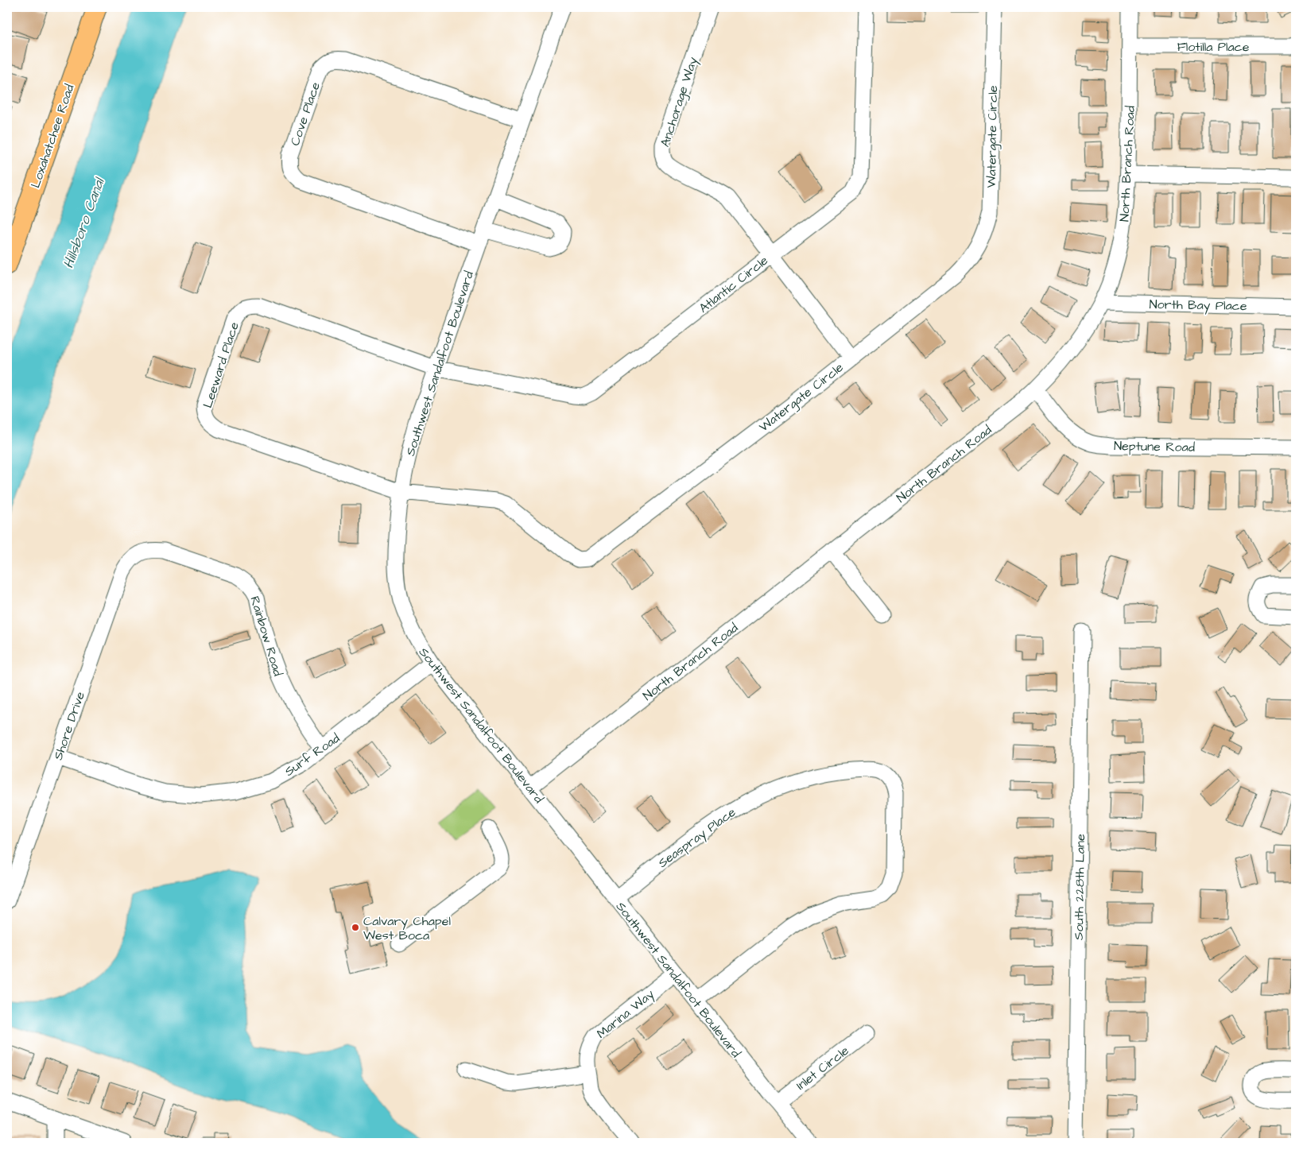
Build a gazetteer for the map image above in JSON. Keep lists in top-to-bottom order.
{
  "streets": {
    "main road": ["Loxahatchee Road"],
    "street": [
      "Flotilla Place",
      "Anchorage Way",
      "Cove Place",
      "Watergate Circle",
      "North Branch Road",
      "Atlantic Circle",
      "North Bay Place",
      "Southwest Sandalfoot Boulevard",
      "Leeward Place",
      "Neptune Road",
      "Rainbow Road",
      "Shore Drive",
      "Surf Road",
      "Seaspray Place",
      "South 228th Lane",
      "Marina Way",
      "Inlet Circle"
    ]
  },
  "crossings": [
    ["Flotilla Place", "North Branch Road"],
    ["Anchorage Way", "Watergate Circle"],
    ["Anchorage Way", "Atlantic Circle"],
    ["Cove Place", "Southwest Sandalfoot Boulevard"],
    ["Watergate Circle", "Southwest Sandalfoot Boulevard"],
    ["Watergate Circle", "Leeward Place"],
    ["North Branch Road", "North Bay Place"],
    ["North Branch Road", "Southwest Sandalfoot Boulevard"],
    ["North Branch Road", "Neptune Road"],
    ["Atlantic Circle", "Southwest Sandalfoot Boulevard"],
    ["Atlantic Circle", "Leeward Place"],
    ["Southwest Sandalfoot Boulevard", "Leeward Place"],
    ["Southwest Sandalfoot Boulevard", "Surf Road"],
    ["Southwest Sandalfoot Boulevard", "Seaspray Place"],
    ["Southwest Sandalfoot Boulevard", "Marina Way"],
    ["Southwest Sandalfoot Boulevard", "Inlet Circle"],
    ["Rainbow Road", "Shore Drive"],
    ["Rainbow Road", "Surf Road"],
    ["Shore Drive", "Surf Road"]
  ],
  "water": ["Hillsboro Canal"],
  "places": ["Calvary Chapel West Boca"]
}
